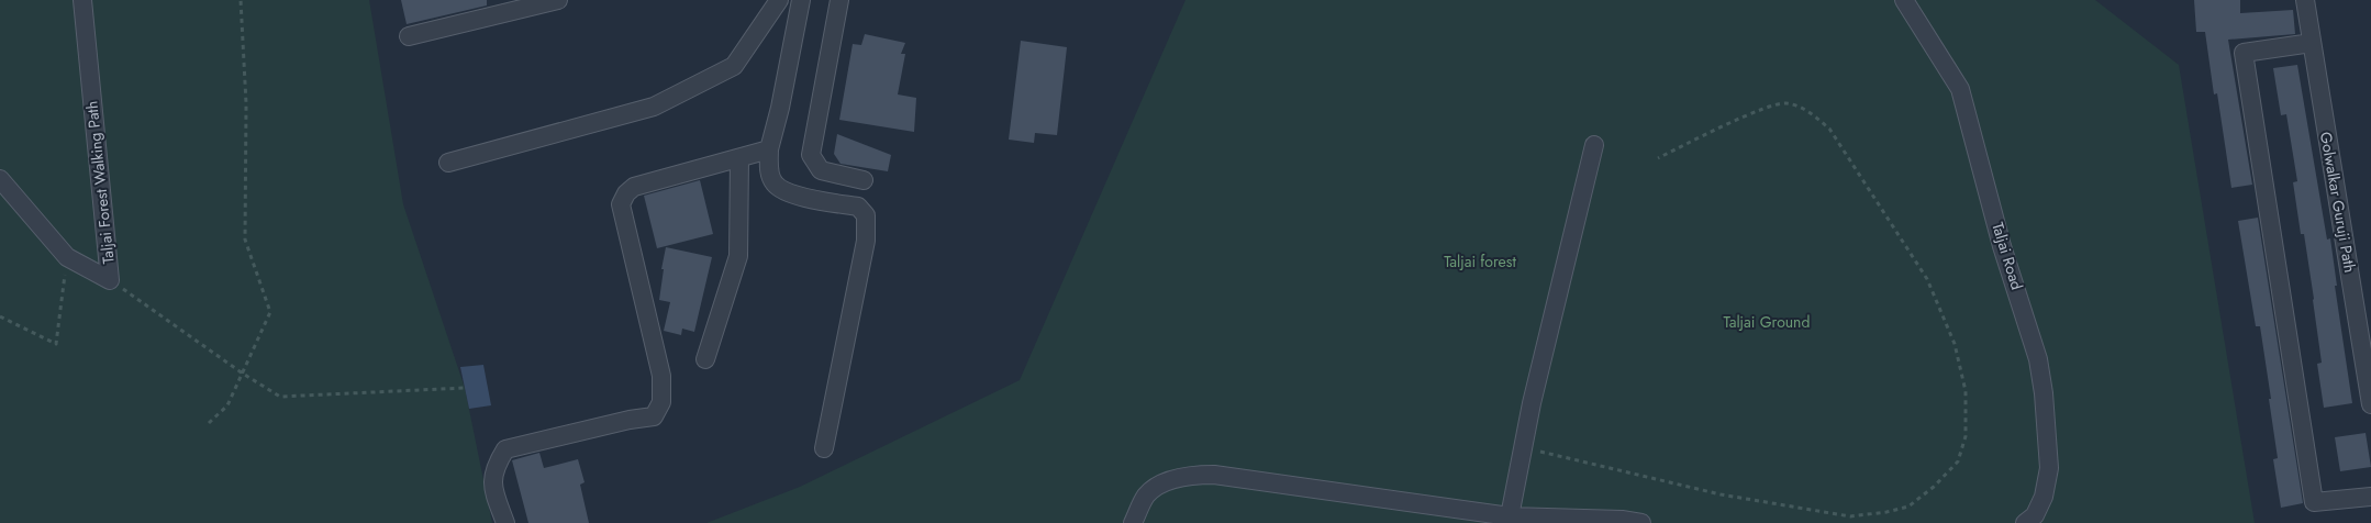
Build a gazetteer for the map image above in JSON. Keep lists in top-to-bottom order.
{
  "streets": {
    "street": ["Taljai Forest Walking Path", "Golwalkar Guruji Path", "Taljai Road"]
  },
  "parks": ["Taljai forest", "Taljai Ground"]
}
